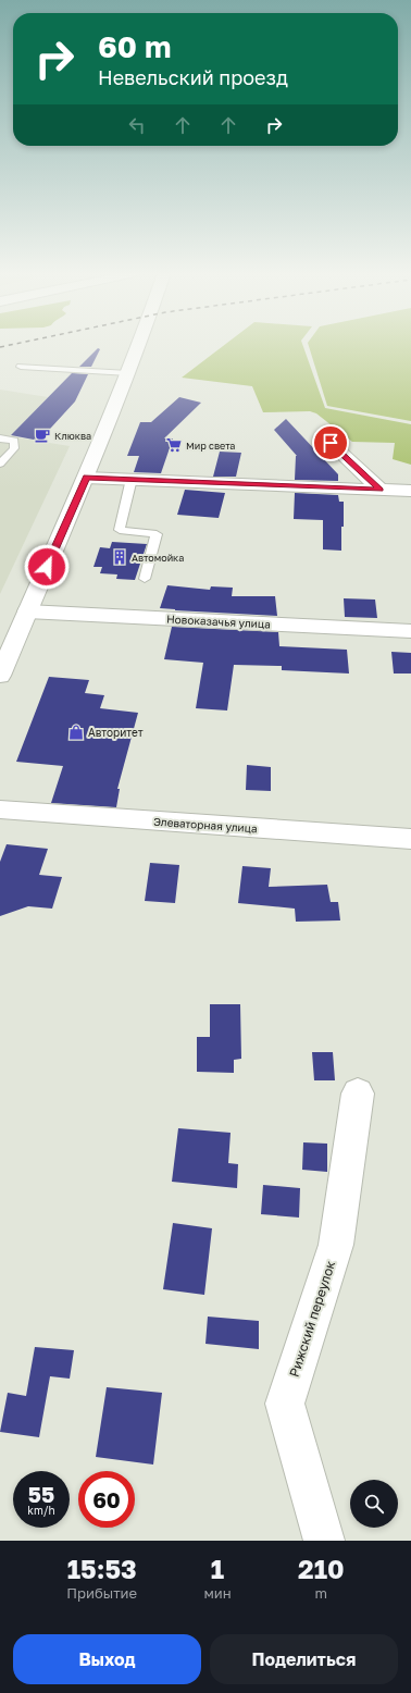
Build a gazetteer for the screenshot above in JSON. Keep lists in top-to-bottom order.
{
  "streets": {
    "street": ["Новоказачья улица", "Элеваторная улица", "Рижский переулок"]
  },
  "places": {
    "cafe": ["Клюква"],
    "supermarket": ["Мир света"],
    "building": ["Автомойка"],
    "shop": ["Авторитет"]
  },
  "page": {
    "turn": ["60 m", "Невельский проезд"],
    "speed": "55 km/h",
    "limit": "60",
    "eta": [
      "15:53",
      "Прибытие",
      "1",
      "мин",
      "210",
      "m"
    ],
    "buttons": ["Выход", "Поделиться"]
  }
}
